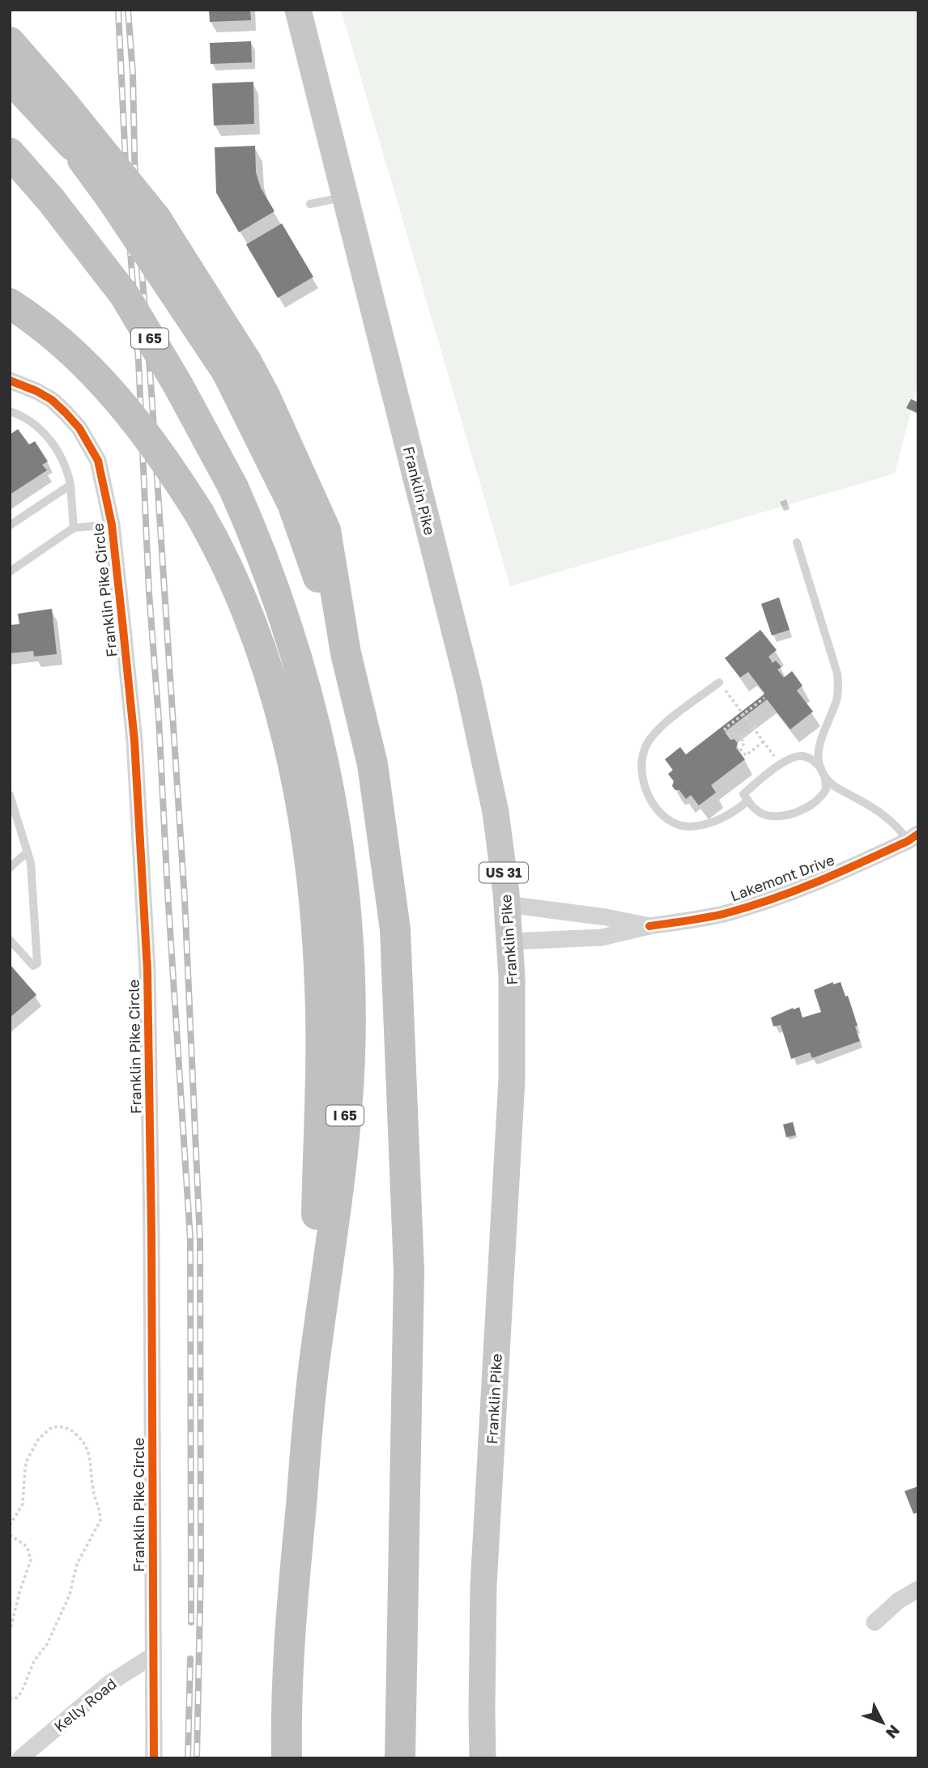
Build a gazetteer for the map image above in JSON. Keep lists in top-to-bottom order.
{
  "streets": {
    "highway": ["I 65"],
    "main road": ["Franklin Pike", "US 31"],
    "street": ["Franklin Pike Circle", "Lakemont Drive", "Kelly Road"]
  },
  "crossings": [
    ["Franklin Pike", "Lakemont Drive"],
    ["Franklin Pike Circle", "Kelly Road"]
  ],
  "north": "bottom right"
}
